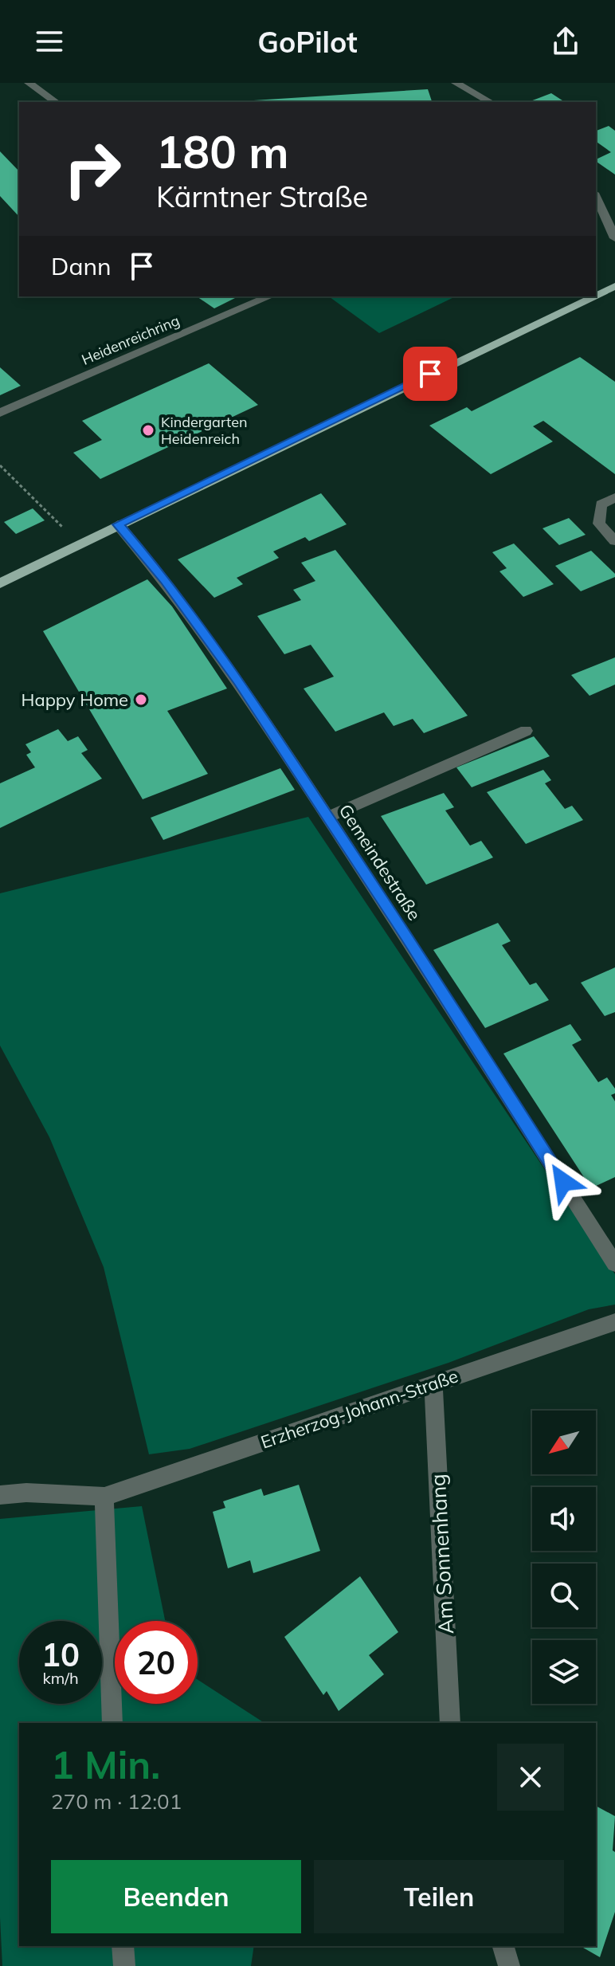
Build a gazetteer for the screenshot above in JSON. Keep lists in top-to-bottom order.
{
  "streets": {
    "street": [
      "Heidenreichring",
      "Gemeindestraße",
      "Erzherzog-Johann-Straße",
      "Am Sonnenhang"
    ]
  },
  "crossings": [
    ["Erzherzog-Johann-Straße", "Am Sonnenhang"]
  ],
  "places": ["Kindergarten Heidenreich", "Happy Home"],
  "north": "bottom left",
  "page": {
    "header": "GoPilot",
    "turn": ["180 m", "Kärntner Straße"],
    "then": "Dann",
    "speed": "10 km/h",
    "limit": "20",
    "heading": ["1 Min.", "270 m · 12:01"],
    "buttons": ["Beenden", "Teilen"]
  }
}
